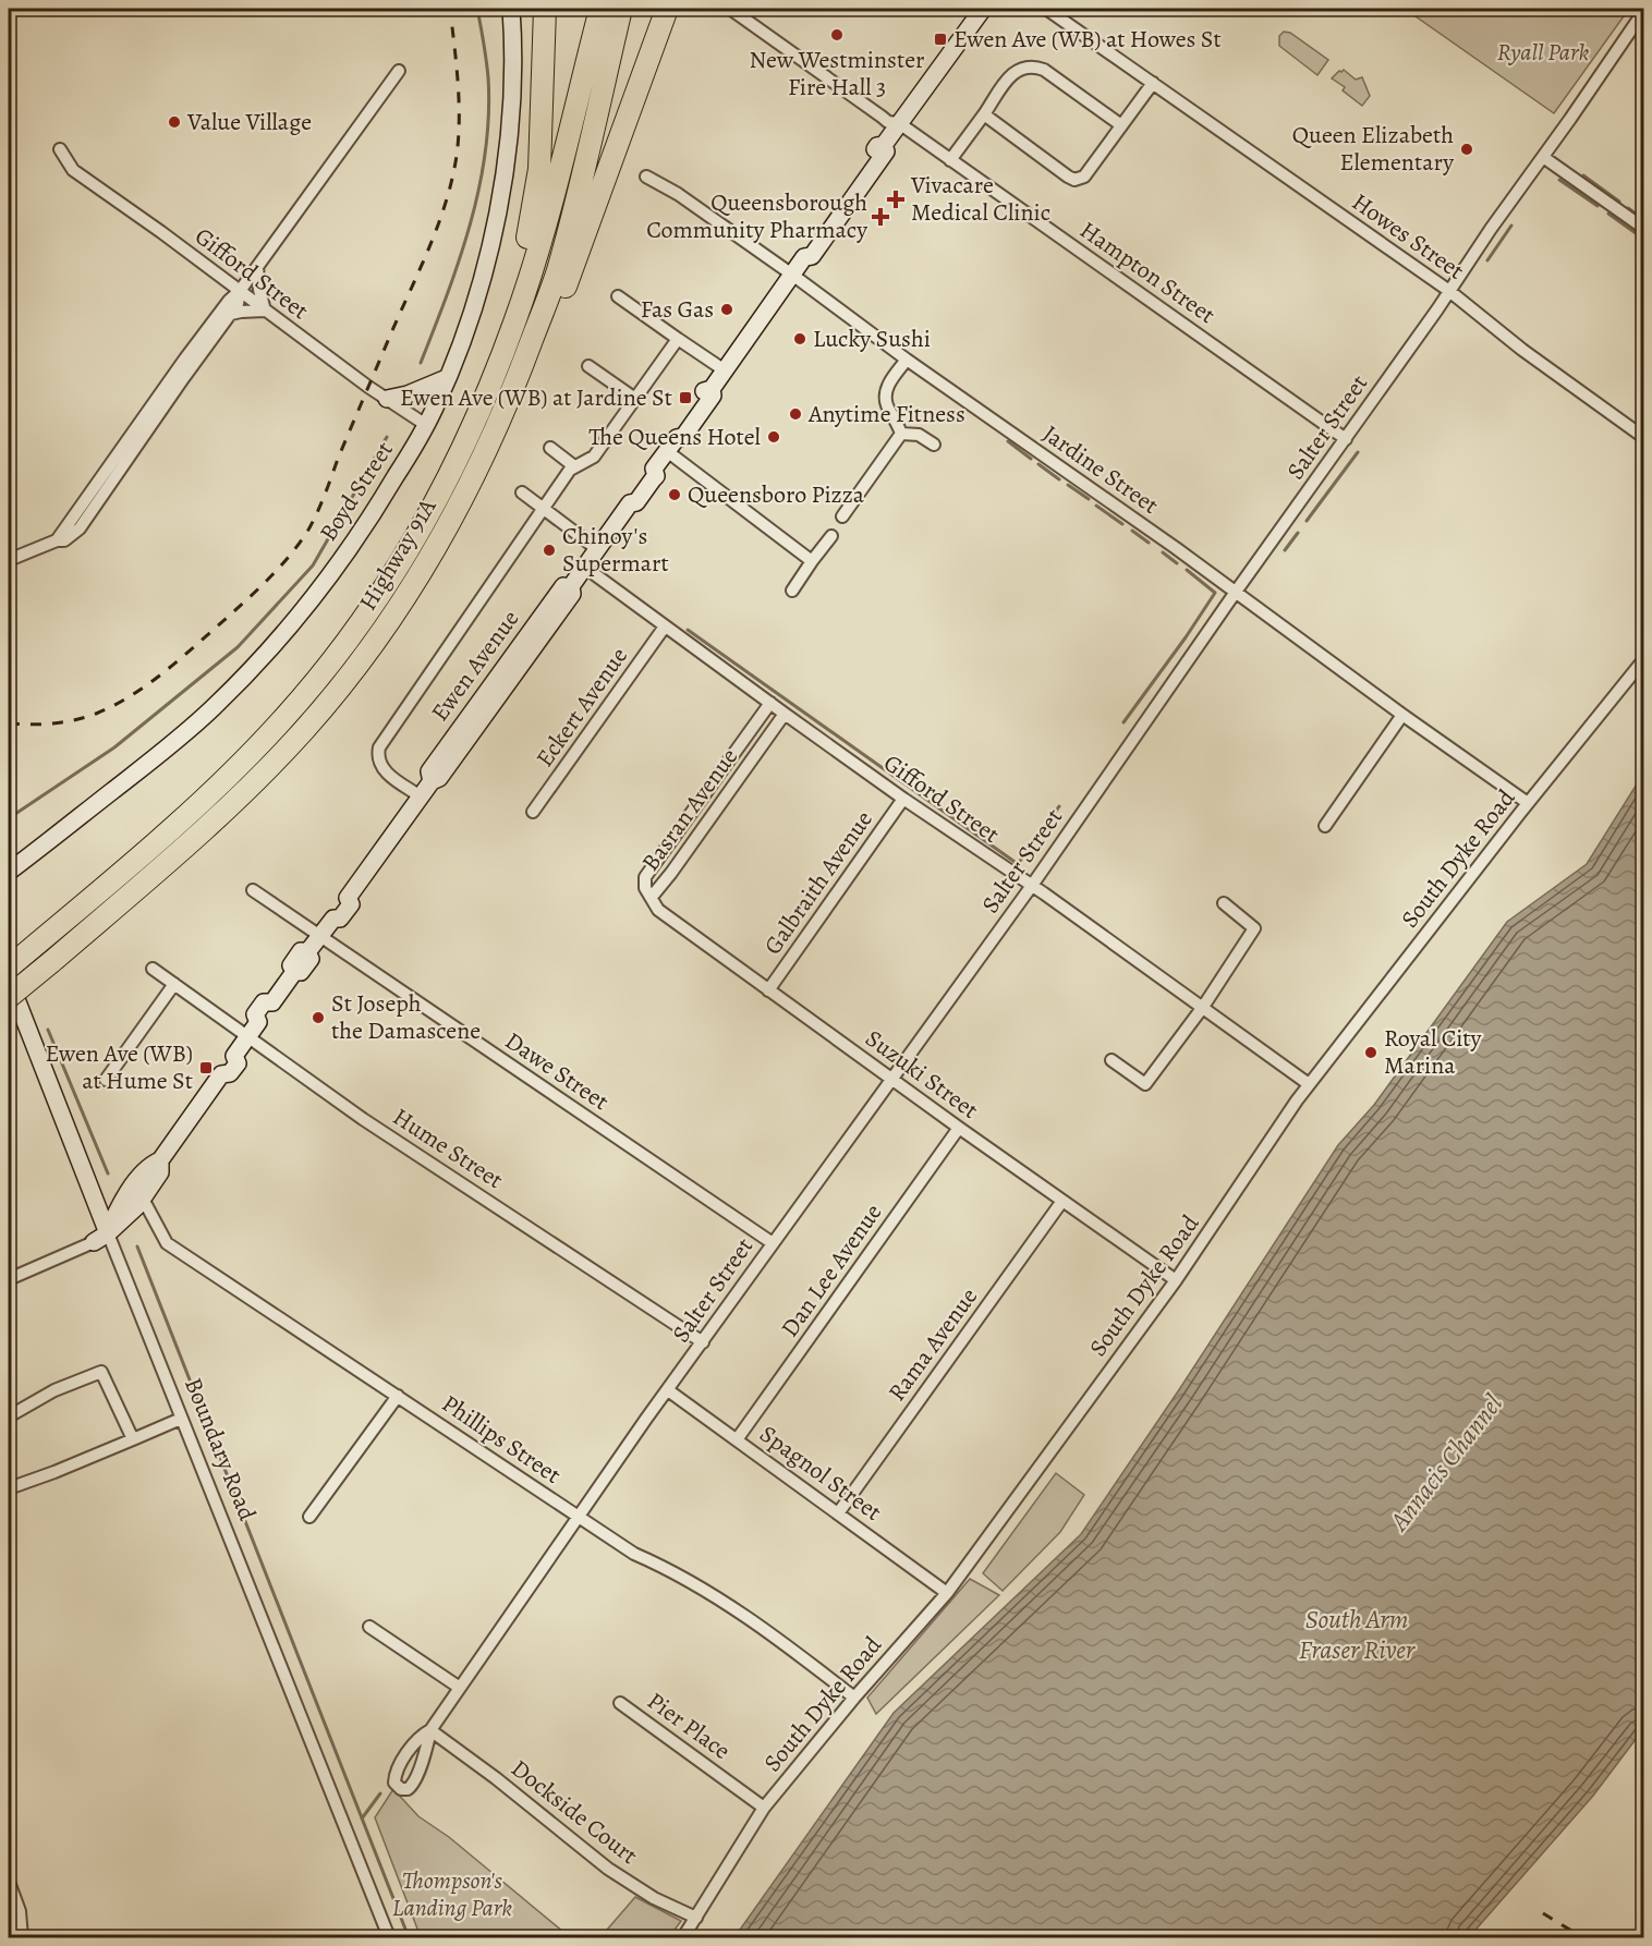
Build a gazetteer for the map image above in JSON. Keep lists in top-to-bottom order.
{
  "streets": {
    "highway": ["Highway 91A"],
    "street": [
      "Howes Street",
      "Hampton Street",
      "Gifford Street",
      "Salter Street",
      "Jardine Street",
      "Boyd Street",
      "Ewen Avenue",
      "Eckert Avenue",
      "Basran Avenue",
      "South Dyke Road",
      "Galbraith Avenue",
      "Dawe Street",
      "Suzuki Street",
      "Hume Street",
      "Dan Lee Avenue",
      "Rama Avenue",
      "Phillips Street",
      "Boundary Road",
      "Spagnol Street",
      "Pier Place",
      "Dockside Court"
    ]
  },
  "crossings": [
    ["Howes Street", "Salter Street"],
    ["Hampton Street", "Salter Street"],
    ["Hampton Street", "Ewen Avenue"],
    ["Gifford Street", "Salter Street"],
    ["Gifford Street", "Boyd Street"],
    ["Gifford Street", "Ewen Avenue"],
    ["Gifford Street", "Eckert Avenue"],
    ["Gifford Street", "Basran Avenue"],
    ["Gifford Street", "South Dyke Road"],
    ["Gifford Street", "Galbraith Avenue"],
    ["Salter Street", "Jardine Street"],
    ["Salter Street", "Dawe Street"],
    ["Salter Street", "Suzuki Street"],
    ["Salter Street", "Hume Street"],
    ["Salter Street", "Phillips Street"],
    ["Salter Street", "Spagnol Street"],
    ["Salter Street", "Dockside Court"],
    ["Jardine Street", "Ewen Avenue"],
    ["Jardine Street", "South Dyke Road"],
    ["Ewen Avenue", "Dawe Street"],
    ["Ewen Avenue", "Hume Street"],
    ["Ewen Avenue", "Phillips Street"],
    ["Ewen Avenue", "Boundary Road"],
    ["Basran Avenue", "Suzuki Street"],
    ["South Dyke Road", "Suzuki Street"],
    ["South Dyke Road", "Phillips Street"],
    ["South Dyke Road", "Spagnol Street"],
    ["South Dyke Road", "Pier Place"],
    ["South Dyke Road", "Dockside Court"],
    ["Galbraith Avenue", "Suzuki Street"],
    ["Suzuki Street", "Dan Lee Avenue"],
    ["Suzuki Street", "Rama Avenue"],
    ["Dan Lee Avenue", "Spagnol Street"],
    ["Rama Avenue", "Spagnol Street"]
  ],
  "water": ["Annacis Channel", "South Arm Fraser River"],
  "parks": ["Ryall Park", "Thompson's Landing Park"],
  "places": {
    "other": [
      "New Westminster Fire Hall 3",
      "Value Village",
      "Queen Elizabeth Elementary",
      "Fas Gas",
      "Lucky Sushi",
      "Anytime Fitness",
      "The Queens Hotel",
      "Queensboro Pizza",
      "Chinoy's Supermart",
      "St Joseph the Damascene",
      "Royal City Marina"
    ],
    "transit": ["Ewen Ave (WB) at Howes St", "Ewen Ave (WB) at Jardine St", "Ewen Ave (WB) at Hume St"],
    "health": ["Vivacare Medical Clinic", "Queensborough Community Pharmacy"]
  }
}
